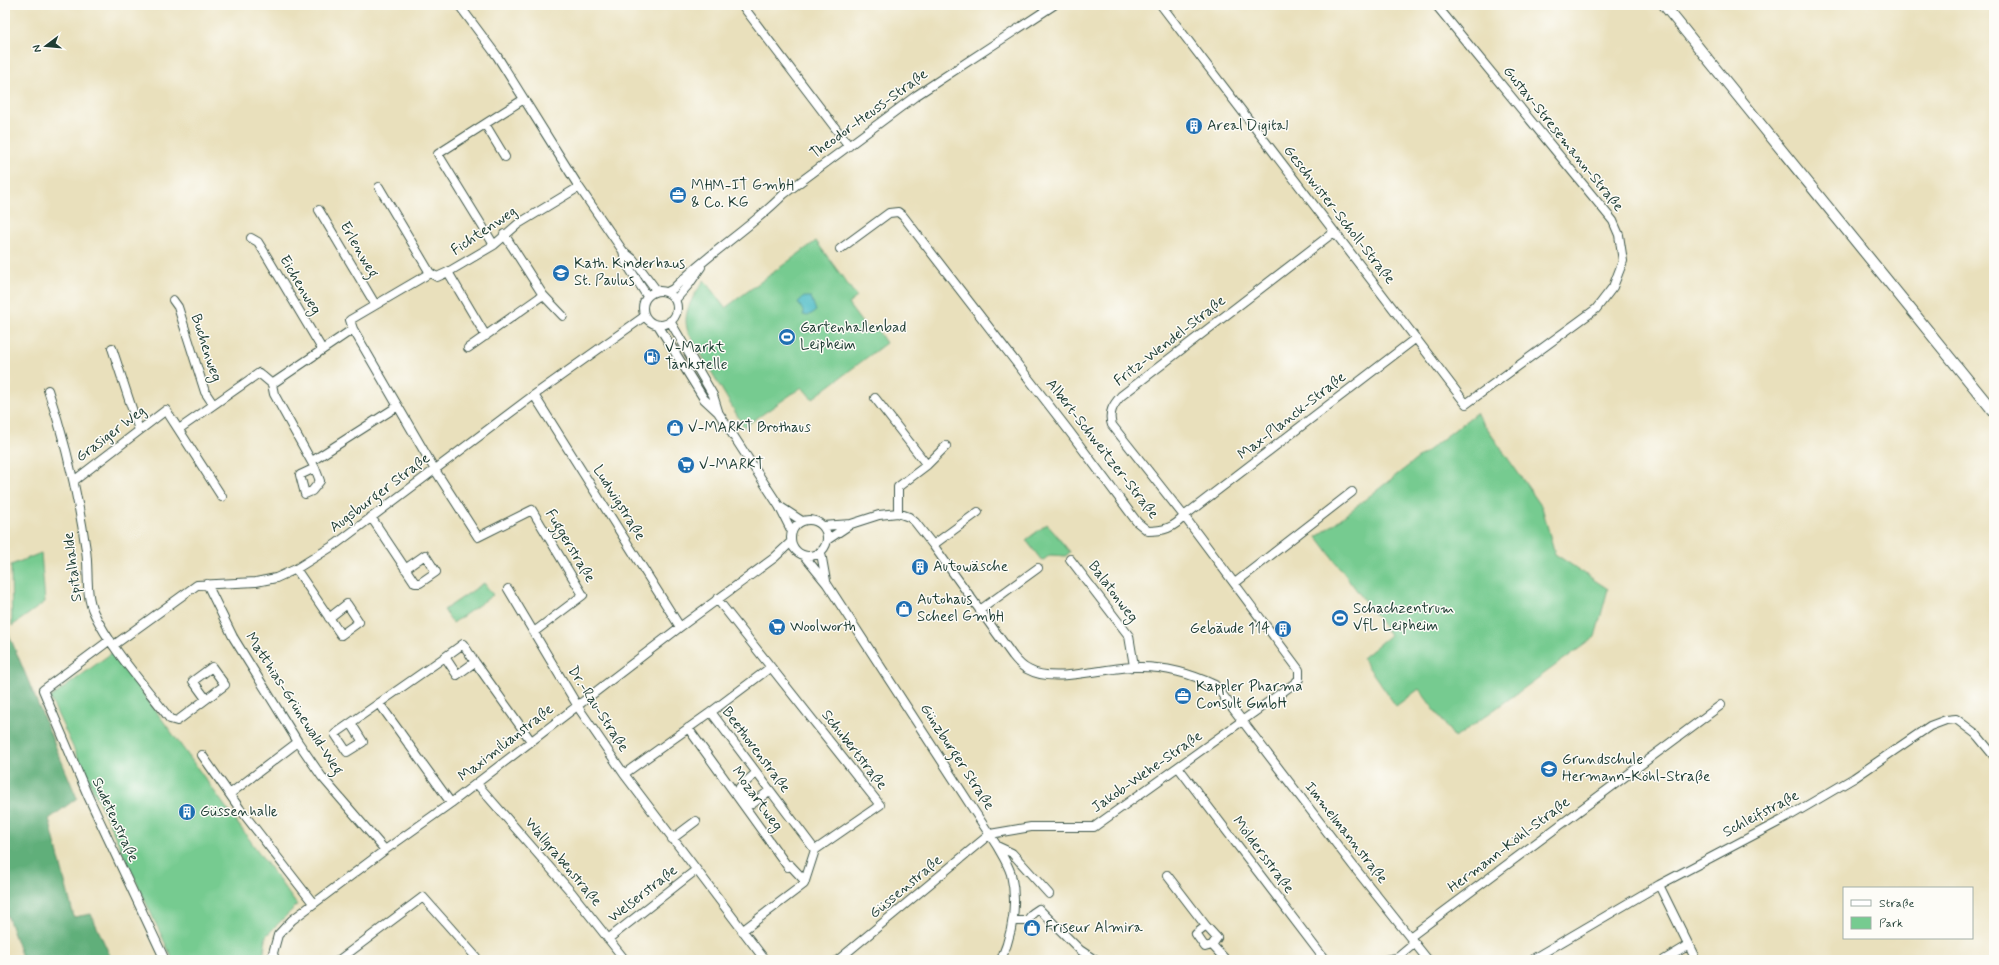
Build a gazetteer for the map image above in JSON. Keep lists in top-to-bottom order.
{
  "streets": {
    "street": [
      "Theodor-Heuss-Straße",
      "Gustav-Stresemann-Straße",
      "Geschwister-Scholl-Straße",
      "Fichtenweg",
      "Erlenweg",
      "Eichenweg",
      "Fritz-Wendel-Straße",
      "Buchenweg",
      "Max-Planck-Straße",
      "Grasiger Weg",
      "Albert-Schweitzer-Straße",
      "Augsburger Straße",
      "Ludwigstraße",
      "Fuggerstraße",
      "Spitalhalde",
      "Balatonweg",
      "Matthias-Grünewald-Weg",
      "Dr.-Rau-Straße",
      "Maximilianstraße",
      "Beethovenstraße",
      "Schubertstraße",
      "Günzburger Straße",
      "Jakob-Wehe-Straße",
      "Mozartweg",
      "Schleifstraße",
      "Sudetenstraße",
      "Immelmannstraße",
      "Hermann-Köhl-Straße",
      "Möldersstraße",
      "Wallgrabenstraße",
      "Güssenstraße",
      "Welserstraße"
    ]
  },
  "crossings": [
    ["Theodor-Heuss-Straße", "Augsburger Straße"],
    ["Gustav-Stresemann-Straße", "Geschwister-Scholl-Straße"],
    ["Geschwister-Scholl-Straße", "Fritz-Wendel-Straße"],
    ["Geschwister-Scholl-Straße", "Max-Planck-Straße"],
    ["Fichtenweg", "Erlenweg"],
    ["Fritz-Wendel-Straße", "Max-Planck-Straße"],
    ["Fritz-Wendel-Straße", "Albert-Schweitzer-Straße"],
    ["Max-Planck-Straße", "Albert-Schweitzer-Straße"],
    ["Grasiger Weg", "Spitalhalde"],
    ["Albert-Schweitzer-Straße", "Jakob-Wehe-Straße"],
    ["Albert-Schweitzer-Straße", "Immelmannstraße"],
    ["Augsburger Straße", "Ludwigstraße"],
    ["Augsburger Straße", "Fuggerstraße"],
    ["Augsburger Straße", "Spitalhalde"],
    ["Augsburger Straße", "Matthias-Grünewald-Weg"],
    ["Augsburger Straße", "Sudetenstraße"],
    ["Ludwigstraße", "Maximilianstraße"],
    ["Fuggerstraße", "Dr.-Rau-Straße"],
    ["Balatonweg", "Immelmannstraße"],
    ["Matthias-Grünewald-Weg", "Maximilianstraße"],
    ["Dr.-Rau-Straße", "Maximilianstraße"],
    ["Dr.-Rau-Straße", "Beethovenstraße"],
    ["Dr.-Rau-Straße", "Welserstraße"],
    ["Maximilianstraße", "Schubertstraße"],
    ["Maximilianstraße", "Günzburger Straße"],
    ["Maximilianstraße", "Wallgrabenstraße"],
    ["Beethovenstraße", "Schubertstraße"],
    ["Beethovenstraße", "Mozartweg"],
    ["Günzburger Straße", "Jakob-Wehe-Straße"],
    ["Günzburger Straße", "Güssenstraße"],
    ["Jakob-Wehe-Straße", "Immelmannstraße"],
    ["Jakob-Wehe-Straße", "Möldersstraße"],
    ["Jakob-Wehe-Straße", "Güssenstraße"],
    ["Immelmannstraße", "Hermann-Köhl-Straße"],
    ["Wallgrabenstraße", "Welserstraße"]
  ],
  "places": {
    "building": [
      "Areal Digital",
      "Autowäsche",
      "Gebäude 114",
      "Güssenhalle"
    ],
    "office": ["MHM-IT GmbH & Co. KG", "Kappler Pharma Consult GmbH"],
    "school or university": ["Kath. Kinderhaus St. Paulus", "Grundschule Hermann-Köhl-Straße"],
    "sports": ["Gartenhallenbad Leipheim", "Schachzentrum VfL Leipheim"],
    "fuel station": ["V-Markt Tankstelle"],
    "shop": ["V-MARKT Brothaus", "Autohaus Scheel GmbH", "Friseur Almira"],
    "supermarket": ["V-MARKT", "Woolworth"]
  },
  "legend": ["Straße", "Park"],
  "north": "left"
}
